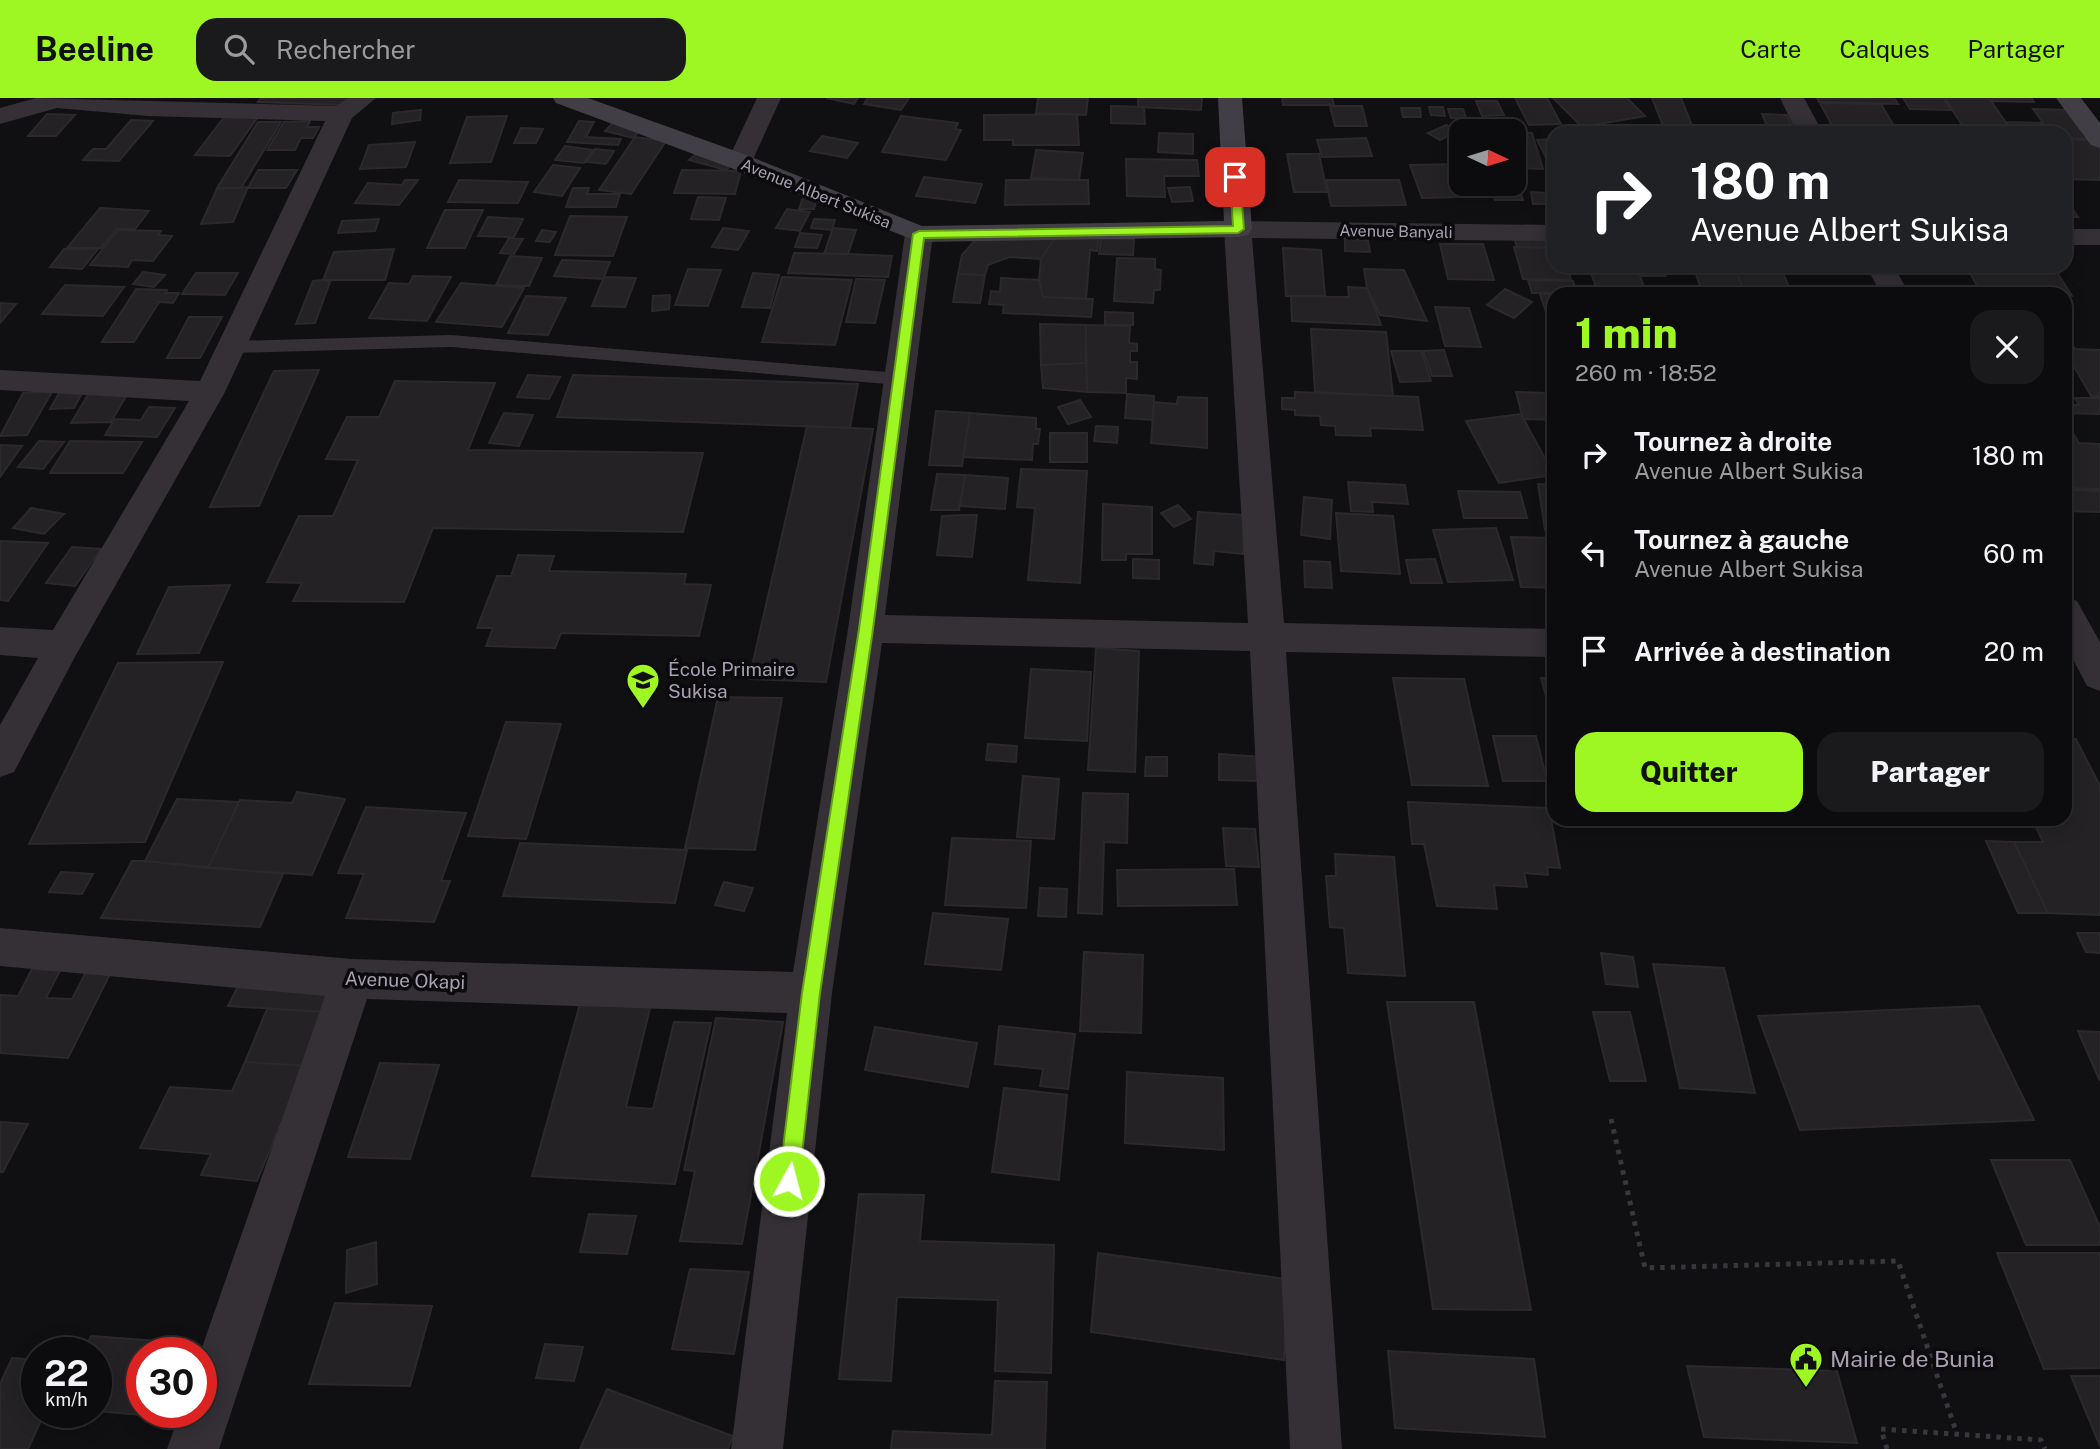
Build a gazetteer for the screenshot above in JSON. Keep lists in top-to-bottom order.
{
  "streets": {
    "street": ["Avenue Albert Sukisa", "Avenue Banyali", "Avenue Okapi"]
  },
  "crossings": [
    ["Avenue Albert Sukisa", "Avenue Banyali"]
  ],
  "places": {
    "school or university": ["École Primaire Sukisa"],
    "public building": ["Mairie de Bunia"]
  },
  "north": "right",
  "page": {
    "header": "Beeline",
    "search": "Rechercher",
    "nav": ["Carte", "Calques", "Partager"],
    "turn": ["180 m", "Avenue Albert Sukisa"],
    "heading": ["1 min", "260 m · 18:52"],
    "list": [
      {
        "name": "Tournez à droite",
        "note": "Avenue Albert Sukisa",
        "value": "180 m"
      },
      {
        "name": "Tournez à gauche",
        "note": "Avenue Albert Sukisa",
        "value": "60 m"
      },
      {
        "name": "Arrivée à destination",
        "value": "20 m"
      }
    ],
    "buttons": ["Quitter", "Partager"],
    "speed": "22 km/h",
    "limit": "30"
  }
}
